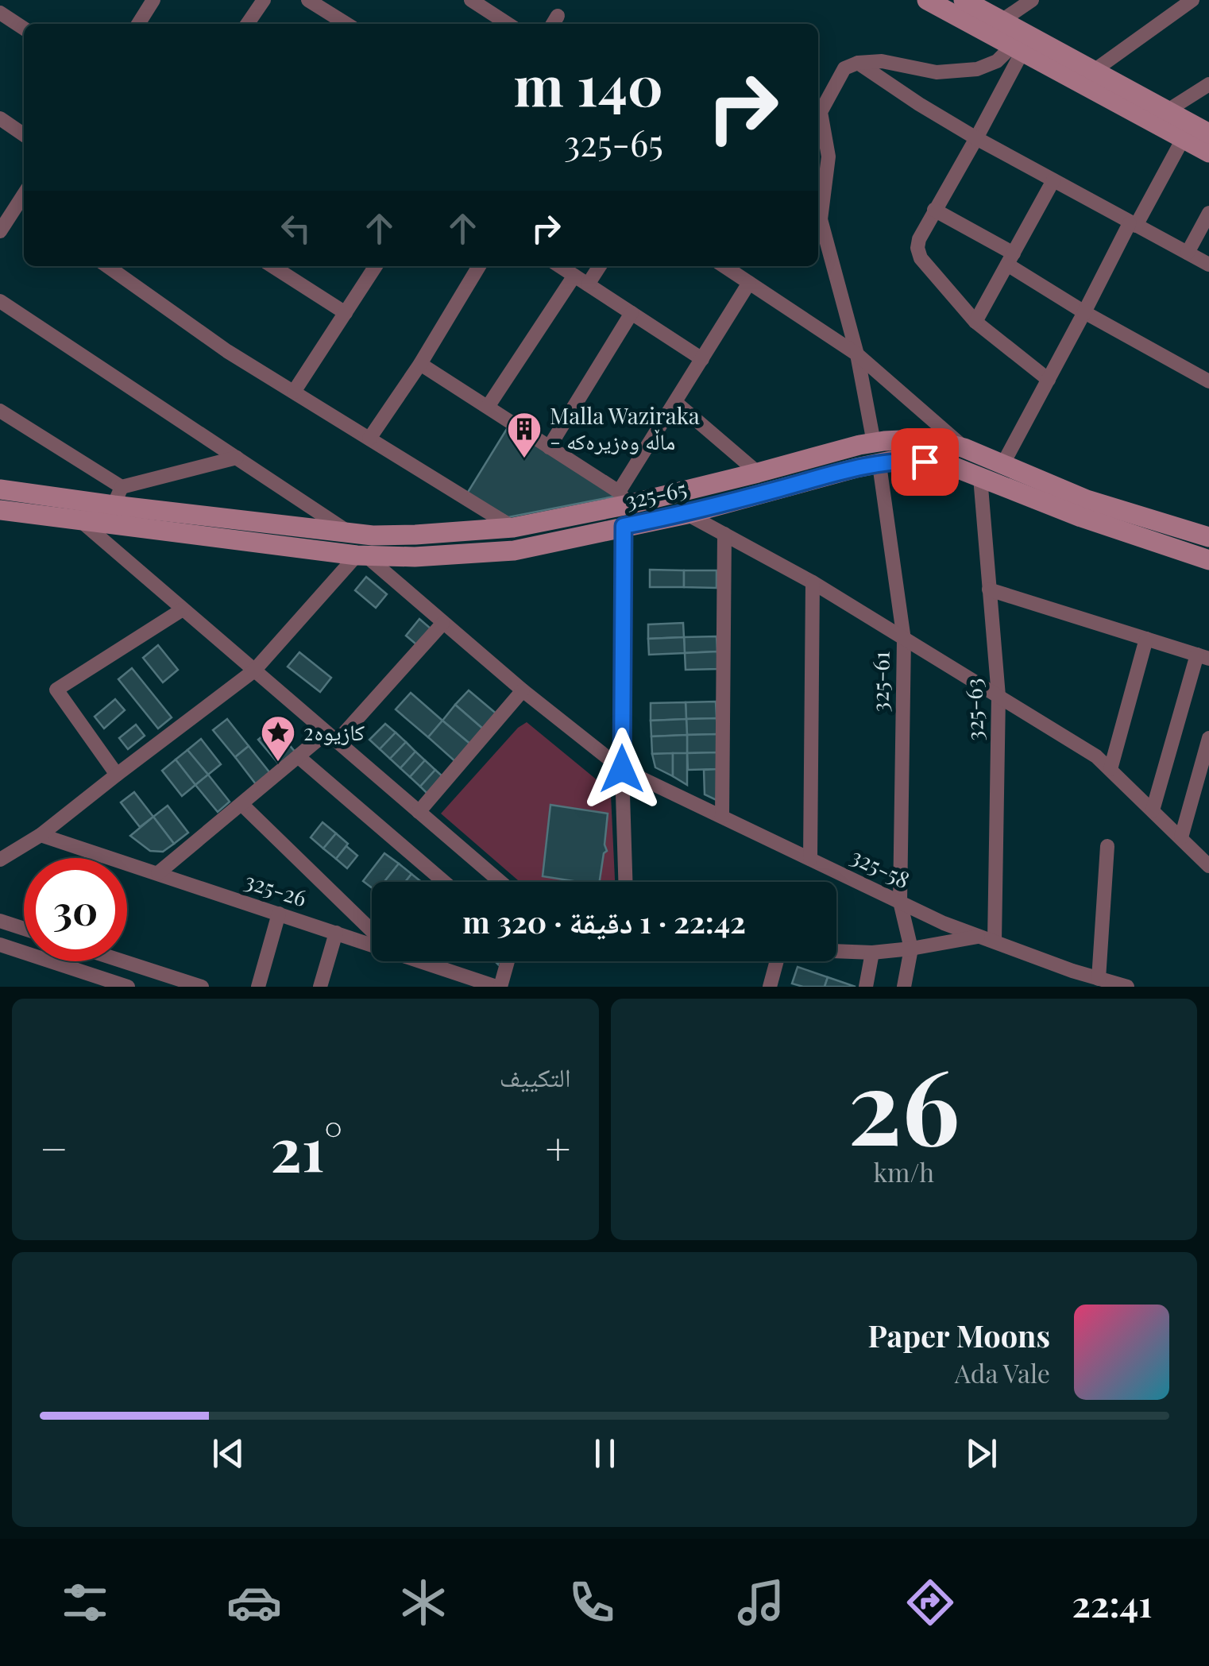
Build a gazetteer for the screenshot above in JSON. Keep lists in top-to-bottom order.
{
  "streets": {
    "street": [
      "325-65",
      "325-61",
      "325-63",
      "325-58",
      "325-26"
    ]
  },
  "crossings": [
    ["325-65", "325-61"],
    ["325-65", "325-63"],
    ["325-65", "325-58"],
    ["325-61", "325-58"],
    ["325-63", "325-58"]
  ],
  "places": {
    "building": ["Malla Waziraka - ماڵە وەزیرەکە"],
    "place": ["كازيوه2"]
  },
  "page": {
    "turn": ["140 m", "325-65"],
    "limit": "30",
    "trip": "22:42 · 1 دقيقة · 320 m",
    "tile": [
      ["26", "km/h"],
      "التكييف"
    ],
    "heat": ["−", "21°", "+"],
    "song": ["Paper Moons", "Ada Vale"],
    "tabs": "22:41"
  }
}
